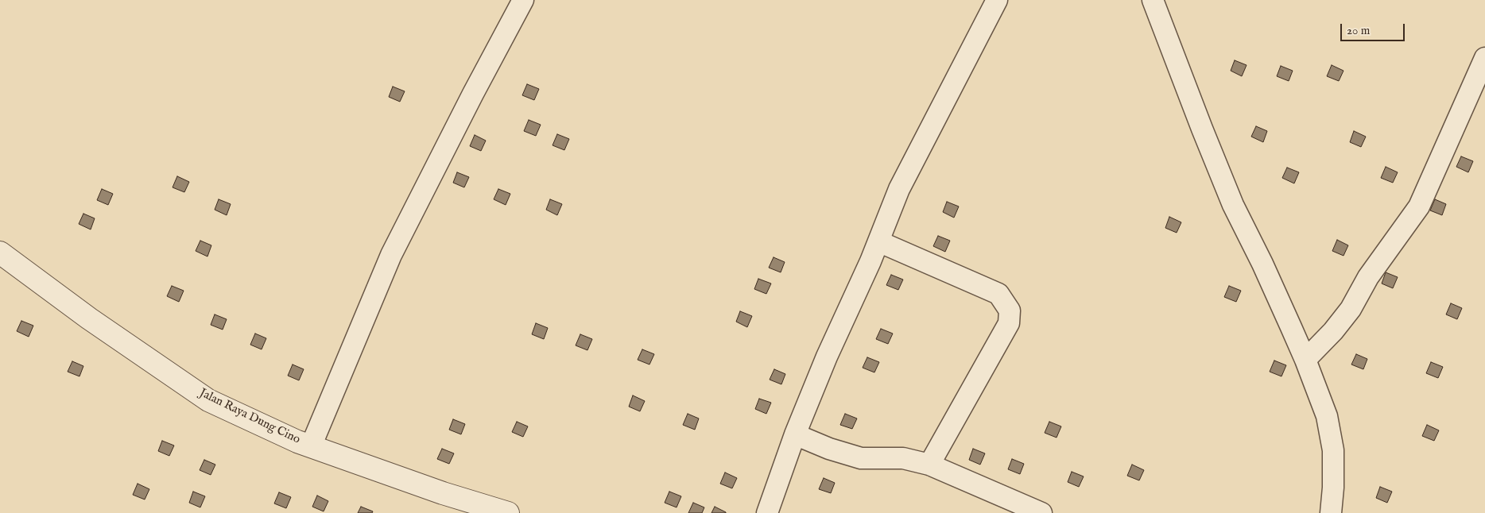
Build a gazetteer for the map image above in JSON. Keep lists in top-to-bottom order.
{
  "streets": {
    "street": ["Jalan Raya Dung Cino"]
  },
  "scale_bar": "20 m"
}
